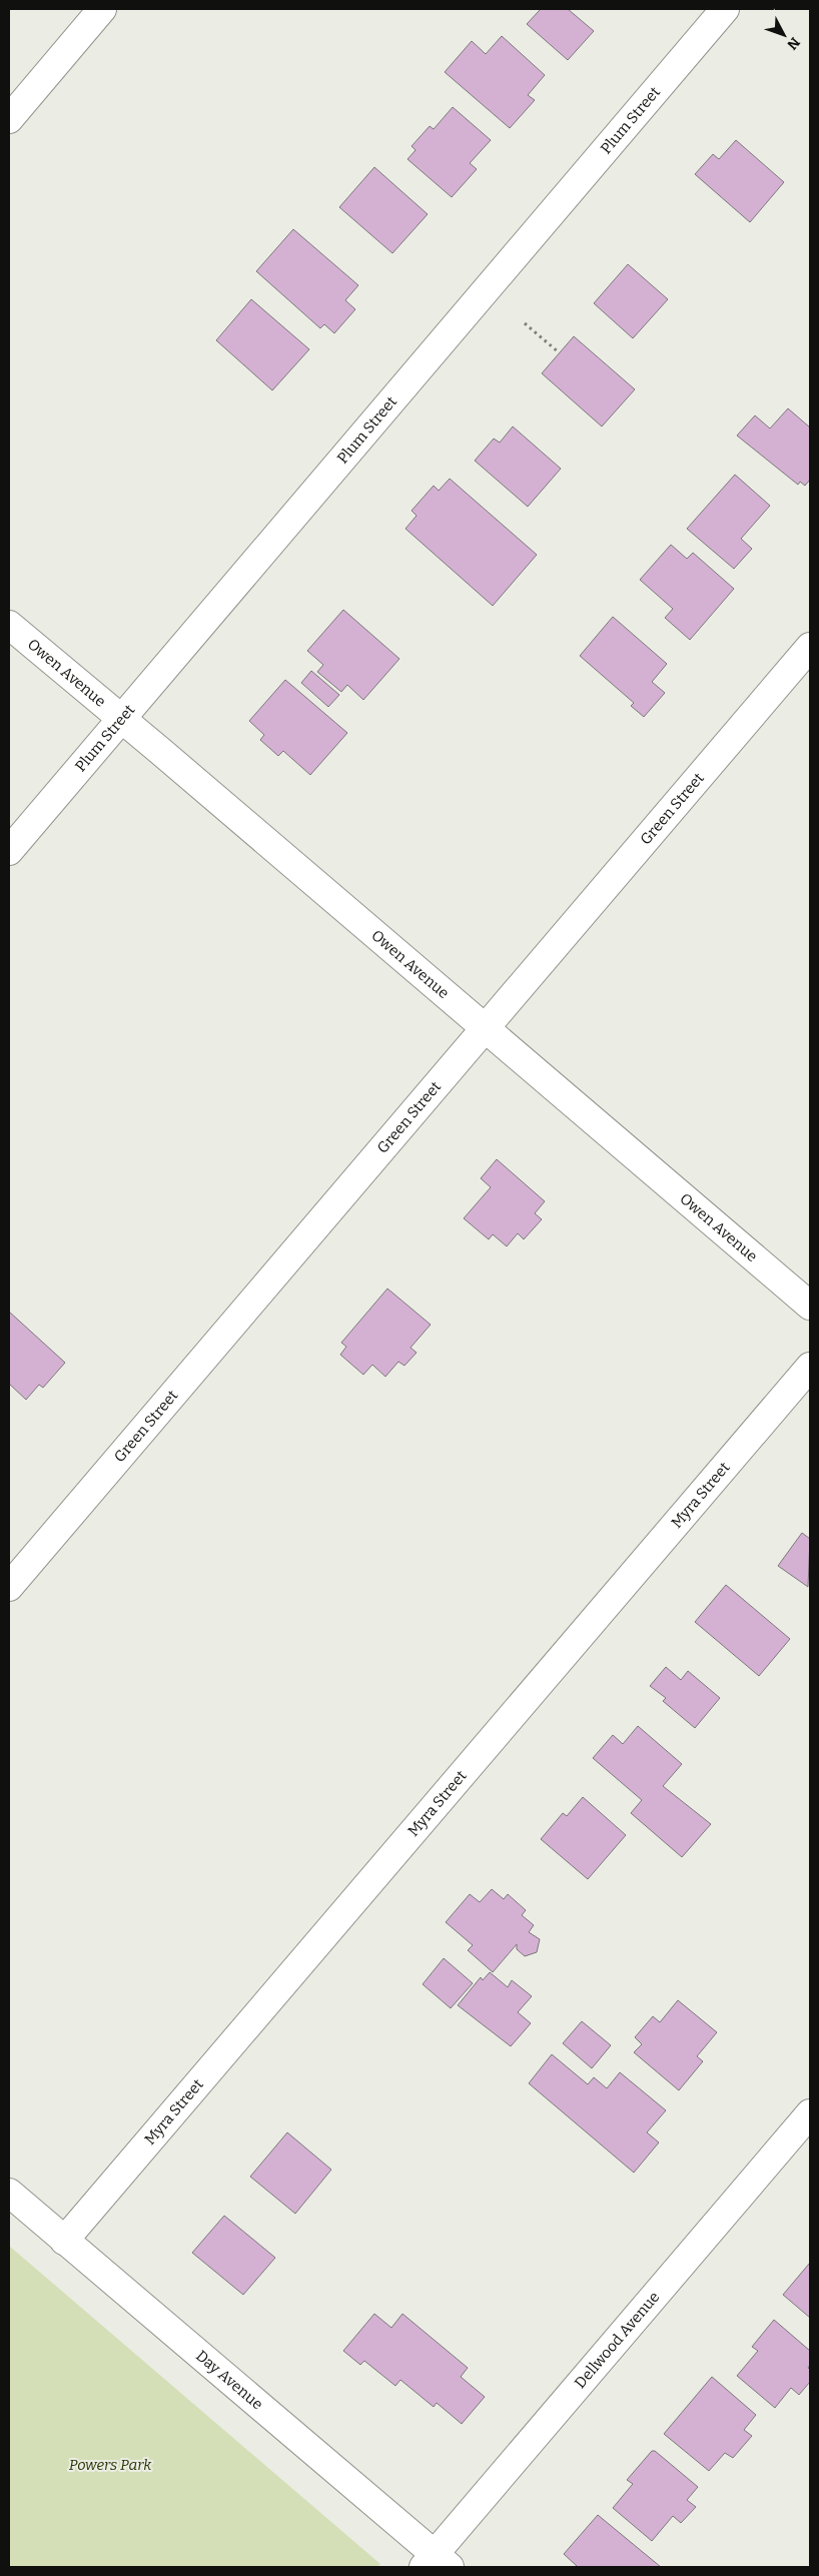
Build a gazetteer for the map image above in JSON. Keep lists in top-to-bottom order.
{
  "streets": {
    "street": [
      "Plum Street",
      "Owen Avenue",
      "Green Street",
      "Myra Street",
      "Dellwood Avenue",
      "Day Avenue"
    ]
  },
  "crossings": [
    ["Plum Street", "Owen Avenue"],
    ["Owen Avenue", "Green Street"],
    ["Myra Street", "Day Avenue"],
    ["Dellwood Avenue", "Day Avenue"]
  ],
  "parks": ["Powers Park"],
  "north": "bottom right"
}
